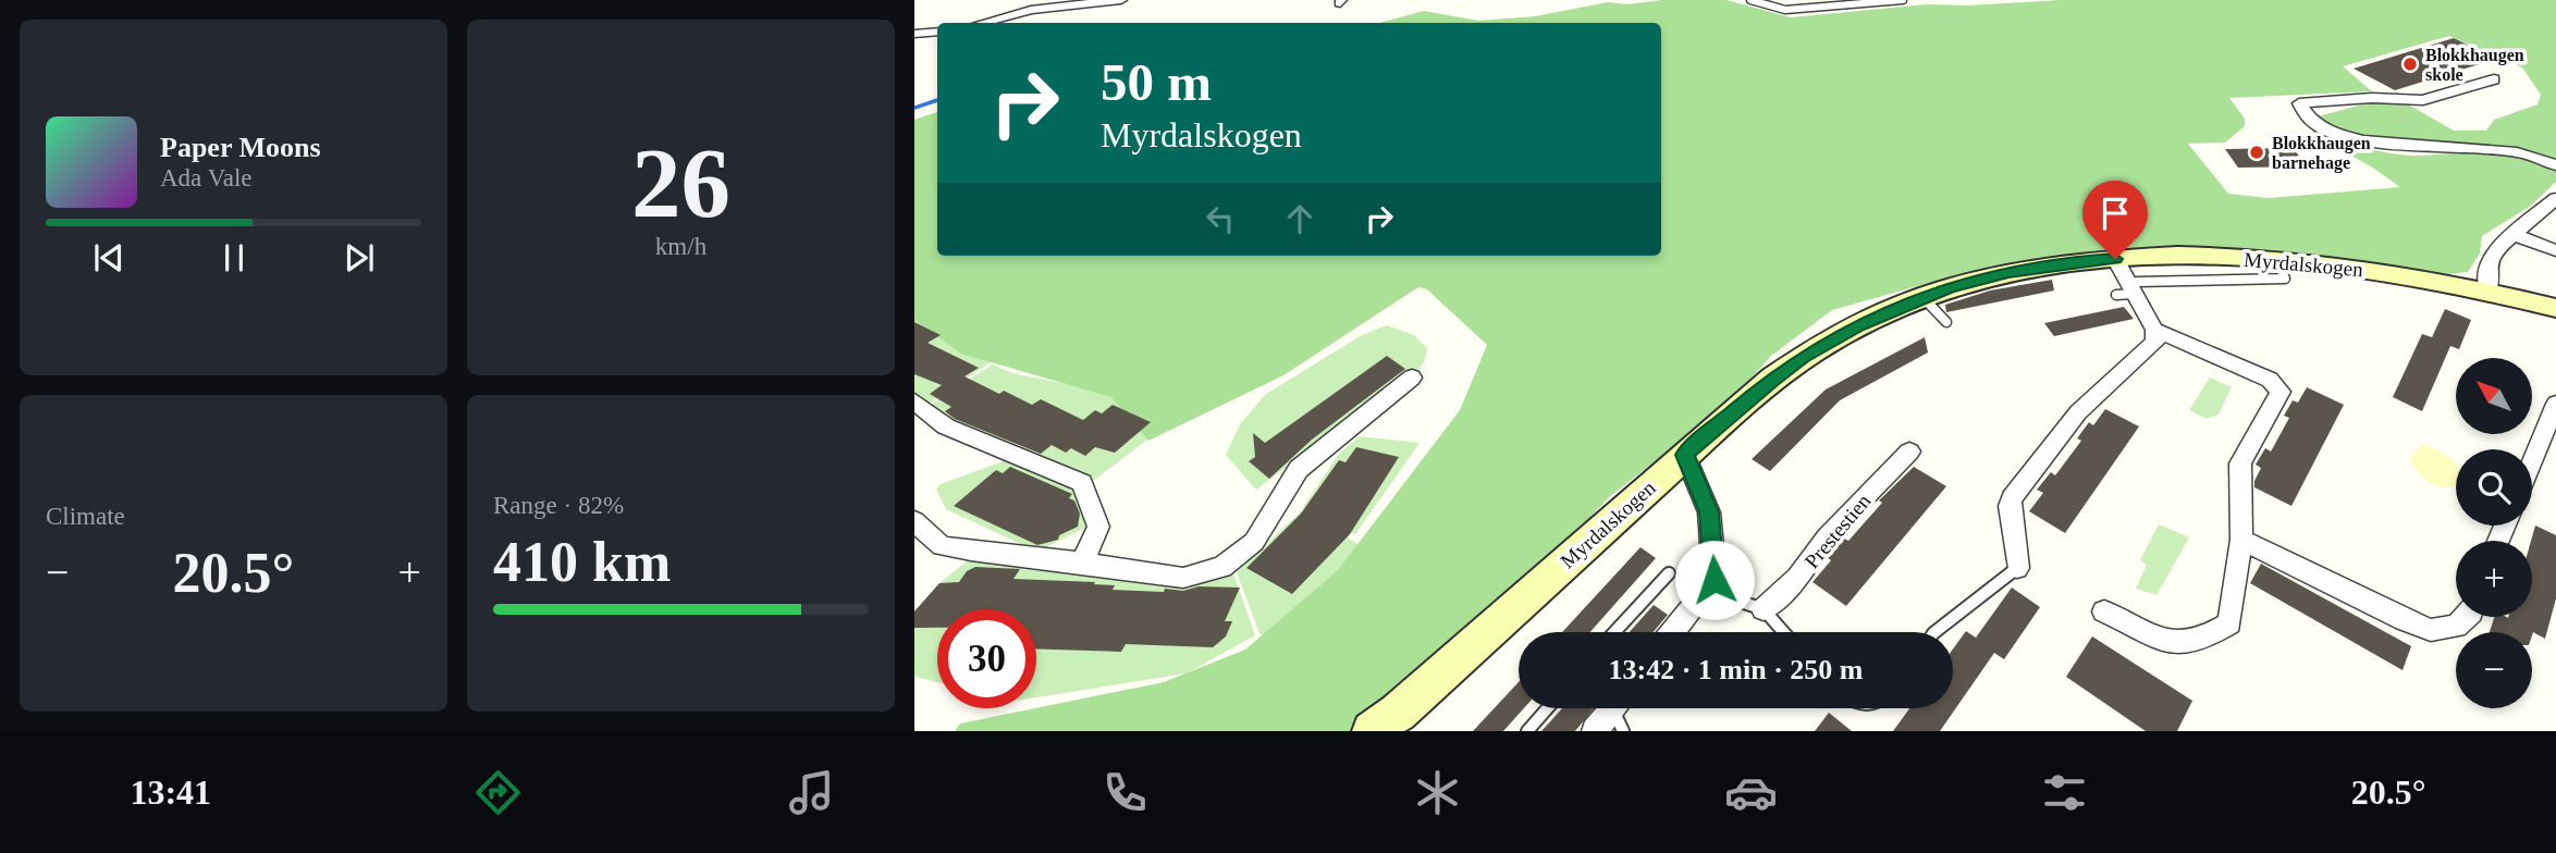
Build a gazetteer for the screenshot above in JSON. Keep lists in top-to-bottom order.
{
  "streets": {
    "main road": ["Myrdalskogen"],
    "street": ["Prestestien"]
  },
  "places": ["Blokkhaugen skole", "Blokkhaugen barnehage"],
  "north": "top left",
  "page": {
    "tile": [
      ["26", "km/h"],
      "Climate",
      ["Range · 82%", "410 km"]
    ],
    "turn": ["50 m", "Myrdalskogen"],
    "song": ["Paper Moons", "Ada Vale"],
    "map_buttons": ["+", "−"],
    "heat": ["−", "20.5°", "+"],
    "limit": "30",
    "trip": "13:42 · 1 min · 250 m",
    "tabs": ["13:41", "20.5°"]
  }
}
